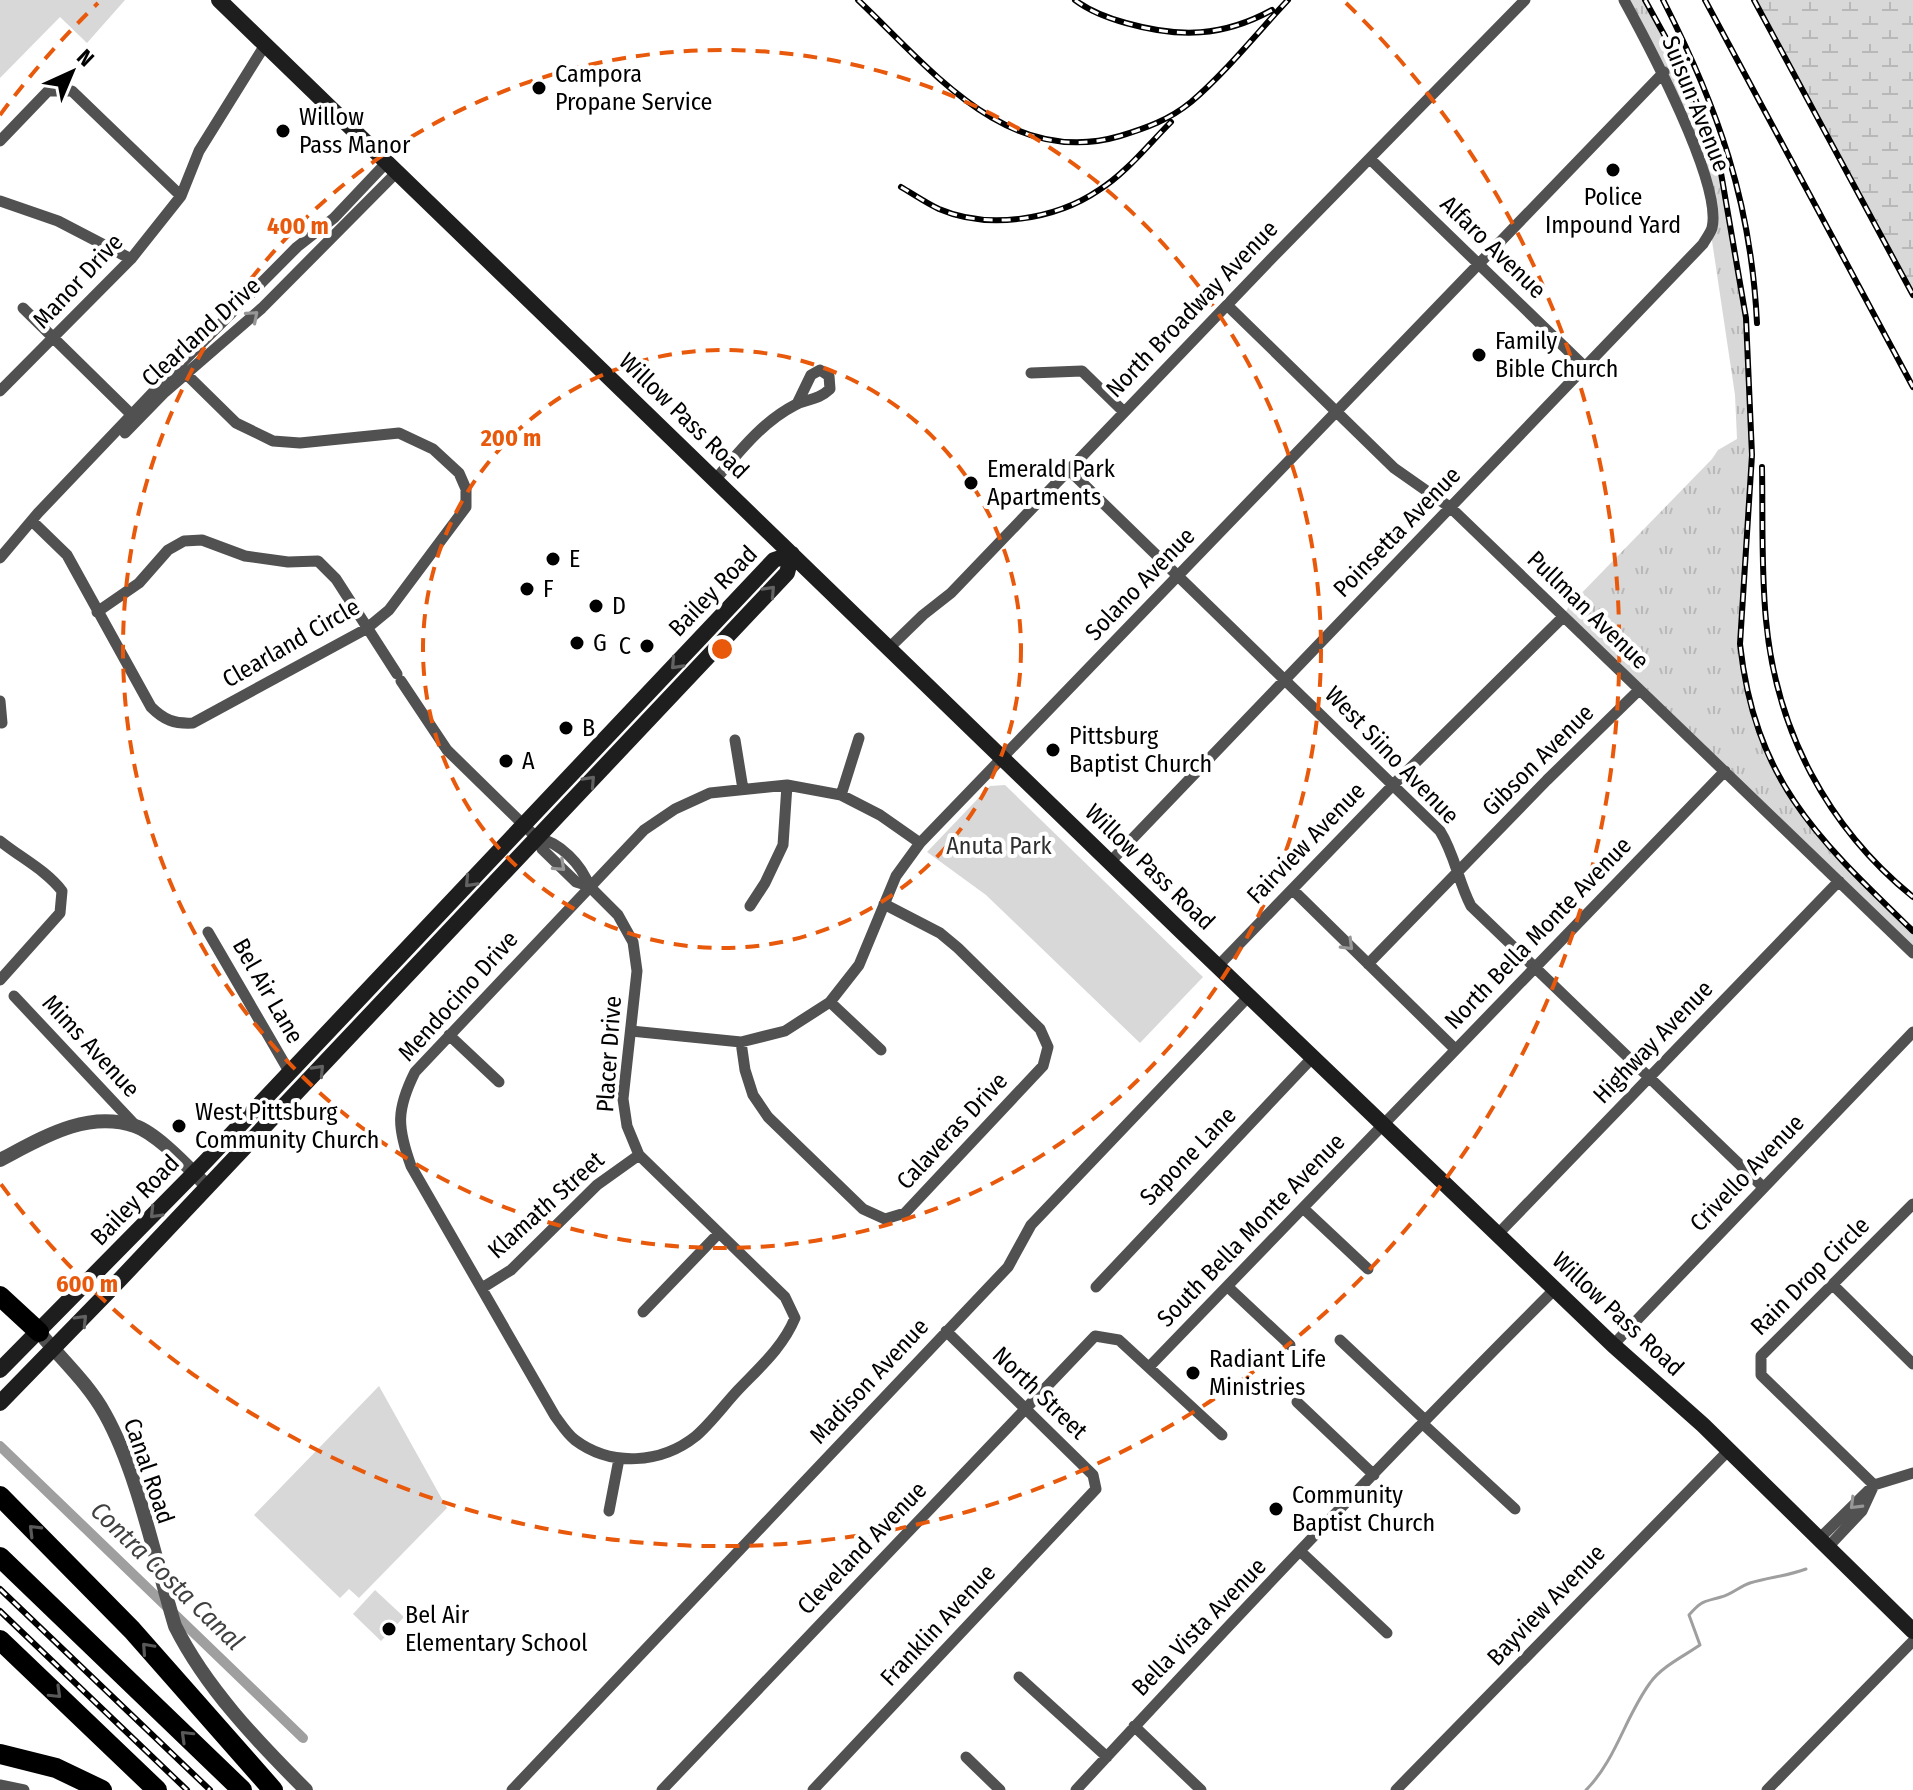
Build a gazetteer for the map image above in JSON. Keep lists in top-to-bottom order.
{
  "streets": {
    "main road": ["Willow Pass Road", "Bailey Road"],
    "street": [
      "Suisun Avenue",
      "Alfaro Avenue",
      "Manor Drive",
      "North Broadway Avenue",
      "Clearland Drive",
      "Poinsetta Avenue",
      "Solano Avenue",
      "Pullman Avenue",
      "Clearland Circle",
      "West Siino Avenue",
      "Gibson Avenue",
      "Fairview Avenue",
      "North Bella Monte Avenue",
      "Bel Air Lane",
      "Mendocino Drive",
      "Highway Avenue",
      "Mims Avenue",
      "Placer Drive",
      "Calaveras Drive",
      "Sapone Lane",
      "Crivello Avenue",
      "Klamath Street",
      "South Bella Monte Avenue",
      "Rain Drop Circle",
      "Madison Avenue",
      "North Street",
      "Canal Road",
      "Cleveland Avenue",
      "Bayview Avenue",
      "Franklin Avenue",
      "Bella Vista Avenue"
    ]
  },
  "crossings": [
    ["Suisun Avenue", "Poinsetta Avenue"],
    ["Suisun Avenue", "Solano Avenue"],
    ["Alfaro Avenue", "North Broadway Avenue"],
    ["Alfaro Avenue", "Poinsetta Avenue"],
    ["Alfaro Avenue", "Solano Avenue"],
    ["Manor Drive", "Willow Pass Road"],
    ["North Broadway Avenue", "Willow Pass Road"],
    ["North Broadway Avenue", "Pullman Avenue"],
    ["North Broadway Avenue", "West Siino Avenue"],
    ["Clearland Drive", "Willow Pass Road"],
    ["Clearland Drive", "Clearland Circle"],
    ["Willow Pass Road", "Poinsetta Avenue"],
    ["Willow Pass Road", "Solano Avenue"],
    ["Willow Pass Road", "Bailey Road"],
    ["Willow Pass Road", "Fairview Avenue"],
    ["Willow Pass Road", "North Bella Monte Avenue"],
    ["Willow Pass Road", "Highway Avenue"],
    ["Willow Pass Road", "Sapone Lane"],
    ["Willow Pass Road", "Crivello Avenue"],
    ["Willow Pass Road", "South Bella Monte Avenue"],
    ["Willow Pass Road", "Madison Avenue"],
    ["Willow Pass Road", "Bayview Avenue"],
    ["Willow Pass Road", "Bella Vista Avenue"],
    ["Poinsetta Avenue", "Pullman Avenue"],
    ["Poinsetta Avenue", "West Siino Avenue"],
    ["Solano Avenue", "Pullman Avenue"],
    ["Solano Avenue", "West Siino Avenue"],
    ["Solano Avenue", "Mendocino Drive"],
    ["Solano Avenue", "Placer Drive"],
    ["Solano Avenue", "Calaveras Drive"],
    ["Bailey Road", "Bel Air Lane"],
    ["Bailey Road", "Placer Drive"],
    ["Bailey Road", "Canal Road"],
    ["Pullman Avenue", "Gibson Avenue"],
    ["Pullman Avenue", "Fairview Avenue"],
    ["Pullman Avenue", "North Bella Monte Avenue"],
    ["Pullman Avenue", "Highway Avenue"],
    ["Clearland Circle", "Placer Drive"],
    ["West Siino Avenue", "Gibson Avenue"],
    ["West Siino Avenue", "Fairview Avenue"],
    ["West Siino Avenue", "North Bella Monte Avenue"],
    ["West Siino Avenue", "Highway Avenue"],
    ["West Siino Avenue", "Crivello Avenue"],
    ["North Bella Monte Avenue", "South Bella Monte Avenue"],
    ["Mendocino Drive", "Placer Drive"],
    ["Mendocino Drive", "Klamath Street"],
    ["Placer Drive", "Klamath Street"],
    ["South Bella Monte Avenue", "Cleveland Avenue"],
    ["Madison Avenue", "North Street"],
    ["North Street", "Cleveland Avenue"],
    ["North Street", "Franklin Avenue"]
  ],
  "water": ["Contra Costa Canal"],
  "parks": ["Anuta Park"],
  "places": [
    "Campora Propane Service",
    "Willow Pass Manor",
    "Police Impound Yard",
    "Family Bible Church",
    "Emerald Park Apartments",
    "E",
    "F",
    "D",
    "G",
    "C",
    "B",
    "Pittsburg Baptist Church",
    "A",
    "West Pittsburg Community Church",
    "Radiant Life Ministries",
    "Community Baptist Church",
    "Bel Air Elementary School"
  ],
  "north": "top right",
  "rings": ["400 m", "200 m", "600 m"]
}
